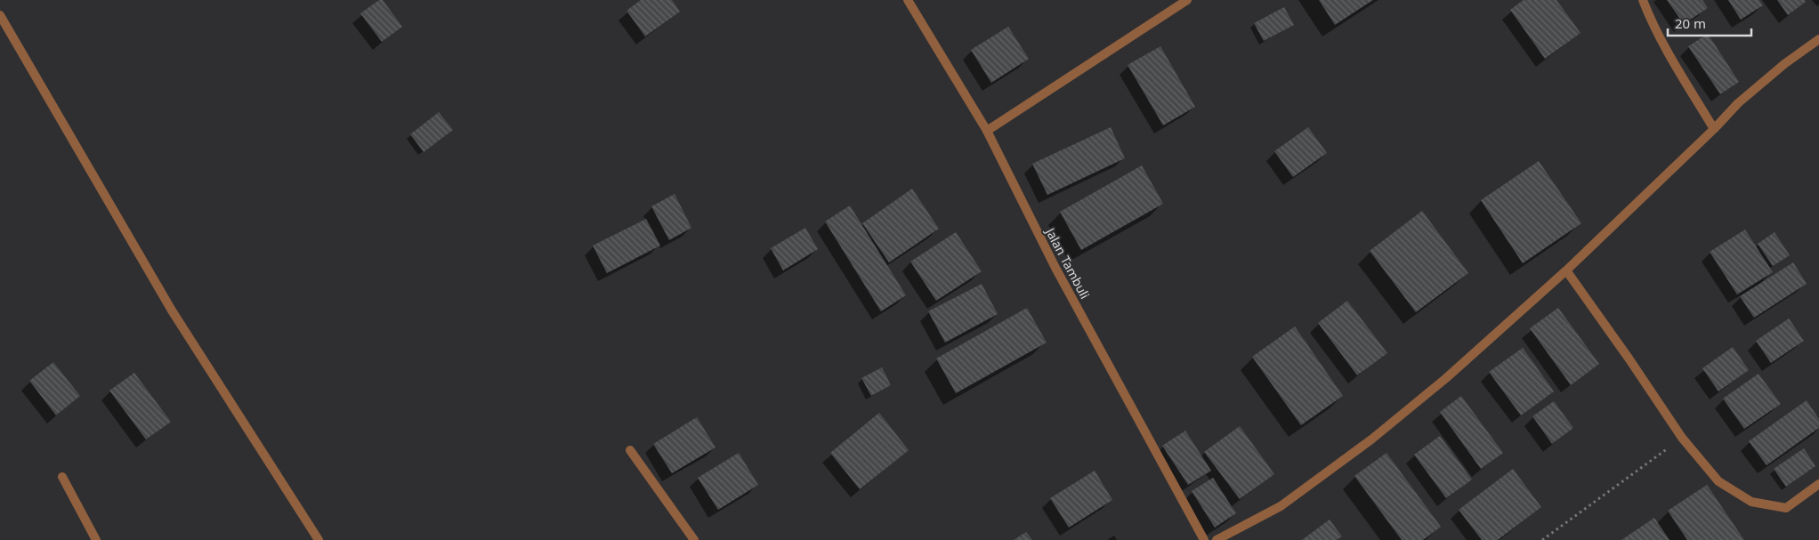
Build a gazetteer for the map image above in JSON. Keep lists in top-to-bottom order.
{
  "streets": {
    "street": ["Jalan Tambuli"]
  },
  "scale_bar": "20 m"
}
